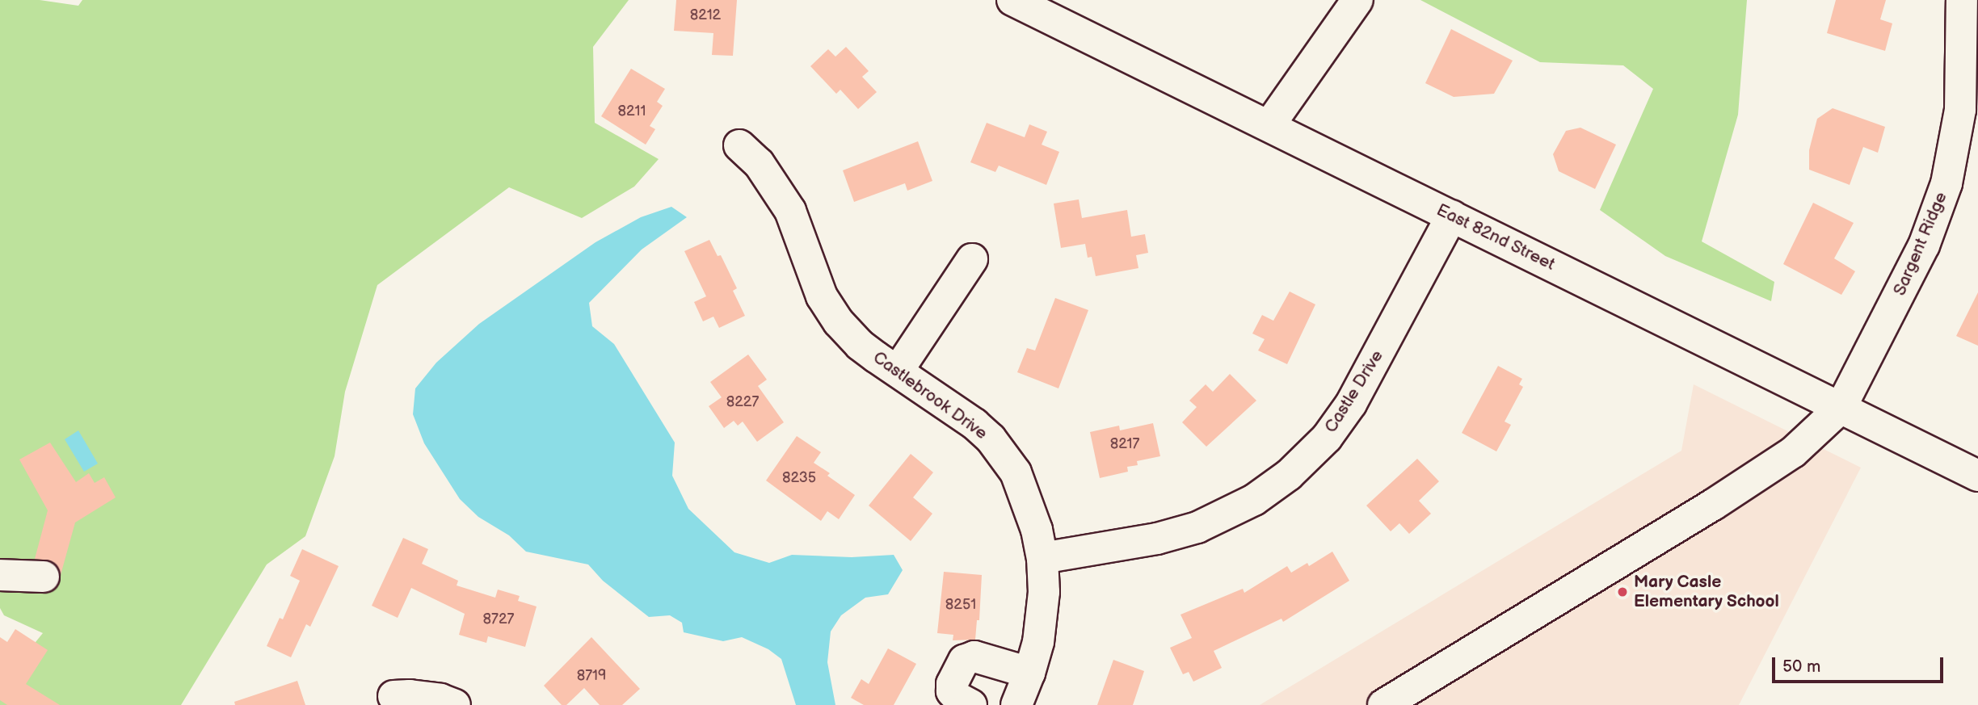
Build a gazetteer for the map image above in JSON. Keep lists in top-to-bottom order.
{
  "streets": {
    "street": [
      "East 82nd Street",
      "Sargent Ridge",
      "Castle Drive",
      "Castlebrook Drive"
    ]
  },
  "crossings": [
    ["East 82nd Street", "Sargent Ridge"],
    ["East 82nd Street", "Castle Drive"],
    ["Castle Drive", "Castlebrook Drive"]
  ],
  "places": ["Mary Casle Elementary School"],
  "house_numbers": [
    "8212",
    "8211",
    "8227",
    "8217",
    "8235",
    "8251",
    "8727",
    "8719"
  ],
  "scale_bar": "50 m"
}
